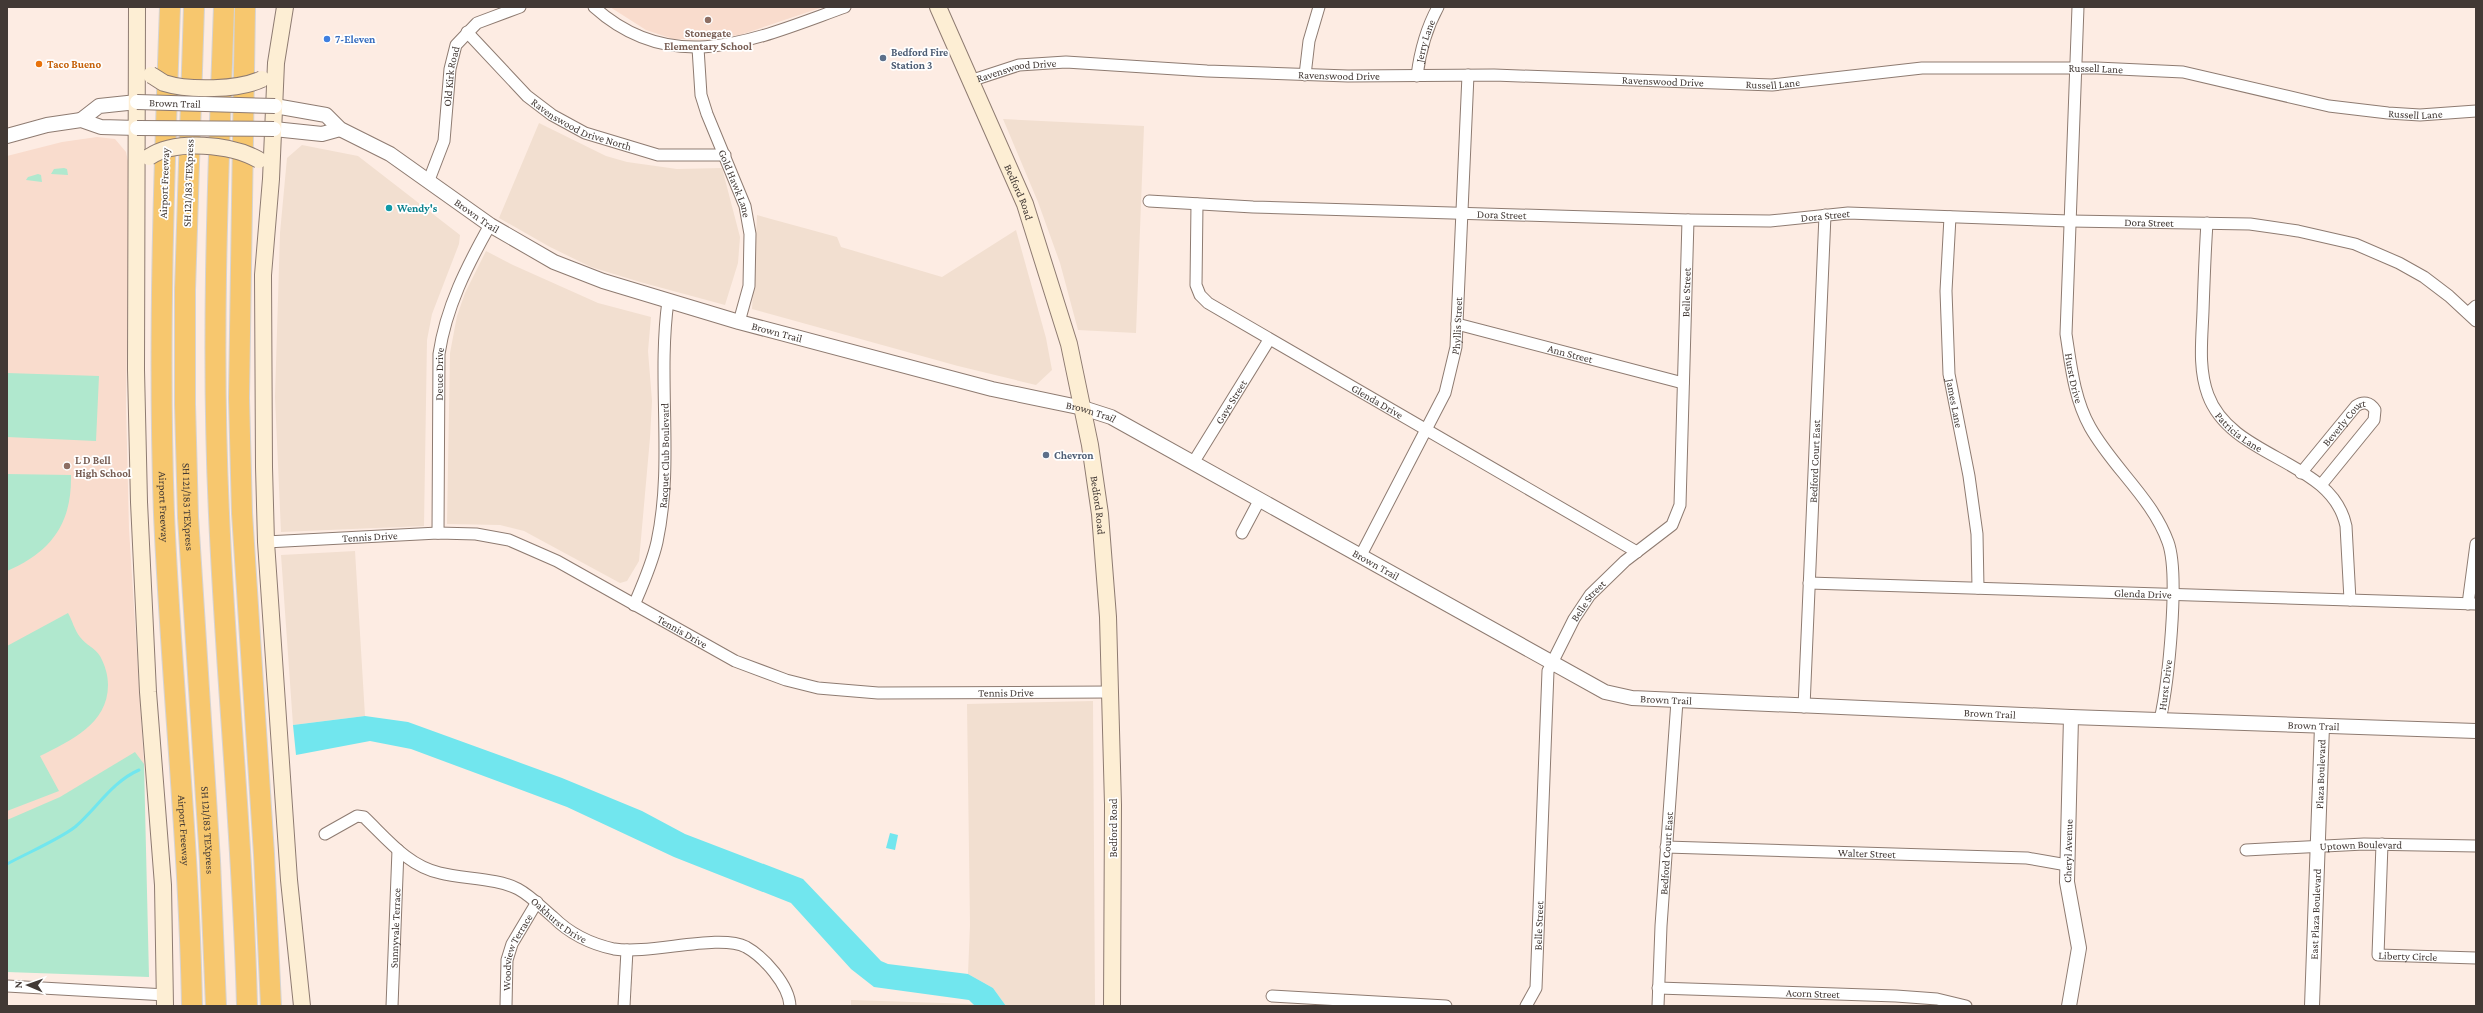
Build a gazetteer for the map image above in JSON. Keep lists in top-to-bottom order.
{
  "streets": {
    "highway": ["Airport Freeway", "SH 121/183 TEXpress"],
    "main road": ["Bedford Road"],
    "street": [
      "Jerry Lane",
      "Russell Lane",
      "Ravenswood Drive",
      "Old Kirk Road",
      "Brown Trail",
      "Ravenswood Drive North",
      "Gold Hawk Lane",
      "Dora Street",
      "Belle Street",
      "Phyllis Street",
      "Ann Street",
      "Deuce Drive",
      "Hurst Drive",
      "Gaye Street",
      "Glenda Drive",
      "James Lane",
      "Beverly Court",
      "Patricia Lane",
      "Racquet Club Boulevard",
      "Bedford Court East",
      "Tennis Drive",
      "Plaza Boulevard",
      "Uptown Boulevard",
      "Cheryl Avenue",
      "Walter Street",
      "East Plaza Boulevard",
      "Oakhurst Drive",
      "Sunnyvale Terrace",
      "Woodview Terrace",
      "Liberty Circle",
      "Acorn Street"
    ]
  },
  "crossings": [
    ["Jerry Lane", "Ravenswood Drive"],
    ["Russell Lane", "Ravenswood Drive"],
    ["Russell Lane", "Hurst Drive"],
    ["Ravenswood Drive", "Bedford Road"],
    ["Ravenswood Drive", "Phyllis Street"],
    ["Old Kirk Road", "Brown Trail"],
    ["Old Kirk Road", "Ravenswood Drive North"],
    ["Brown Trail", "Gold Hawk Lane"],
    ["Brown Trail", "Bedford Road"],
    ["Brown Trail", "Belle Street"],
    ["Brown Trail", "Phyllis Street"],
    ["Brown Trail", "Deuce Drive"],
    ["Brown Trail", "Hurst Drive"],
    ["Brown Trail", "Gaye Street"],
    ["Brown Trail", "Racquet Club Boulevard"],
    ["Brown Trail", "Bedford Court East"],
    ["Brown Trail", "Plaza Boulevard"],
    ["Brown Trail", "Cheryl Avenue"],
    ["Ravenswood Drive North", "Gold Hawk Lane"],
    ["Bedford Road", "Tennis Drive"],
    ["Dora Street", "Belle Street"],
    ["Dora Street", "Phyllis Street"],
    ["Dora Street", "Hurst Drive"],
    ["Dora Street", "Glenda Drive"],
    ["Dora Street", "James Lane"],
    ["Dora Street", "Patricia Lane"],
    ["Dora Street", "Bedford Court East"],
    ["Belle Street", "Ann Street"],
    ["Belle Street", "Glenda Drive"],
    ["Phyllis Street", "Ann Street"],
    ["Phyllis Street", "Glenda Drive"],
    ["Deuce Drive", "Tennis Drive"],
    ["Hurst Drive", "Glenda Drive"],
    ["Gaye Street", "Glenda Drive"],
    ["Glenda Drive", "James Lane"],
    ["Glenda Drive", "Patricia Lane"],
    ["Glenda Drive", "Bedford Court East"],
    ["Beverly Court", "Patricia Lane"],
    ["Racquet Club Boulevard", "Tennis Drive"],
    ["Bedford Court East", "Walter Street"],
    ["Bedford Court East", "Acorn Street"],
    ["Plaza Boulevard", "East Plaza Boulevard"],
    ["Uptown Boulevard", "East Plaza Boulevard"],
    ["Uptown Boulevard", "Liberty Circle"],
    ["Cheryl Avenue", "Walter Street"],
    ["Oakhurst Drive", "Sunnyvale Terrace"],
    ["Oakhurst Drive", "Woodview Terrace"]
  ],
  "places": [
    "Stonegate Elementary School",
    "7-Eleven",
    "Bedford Fire Station 3",
    "Taco Bueno",
    "Wendy's",
    "Chevron",
    "L D Bell High School"
  ],
  "north": "left"
}
